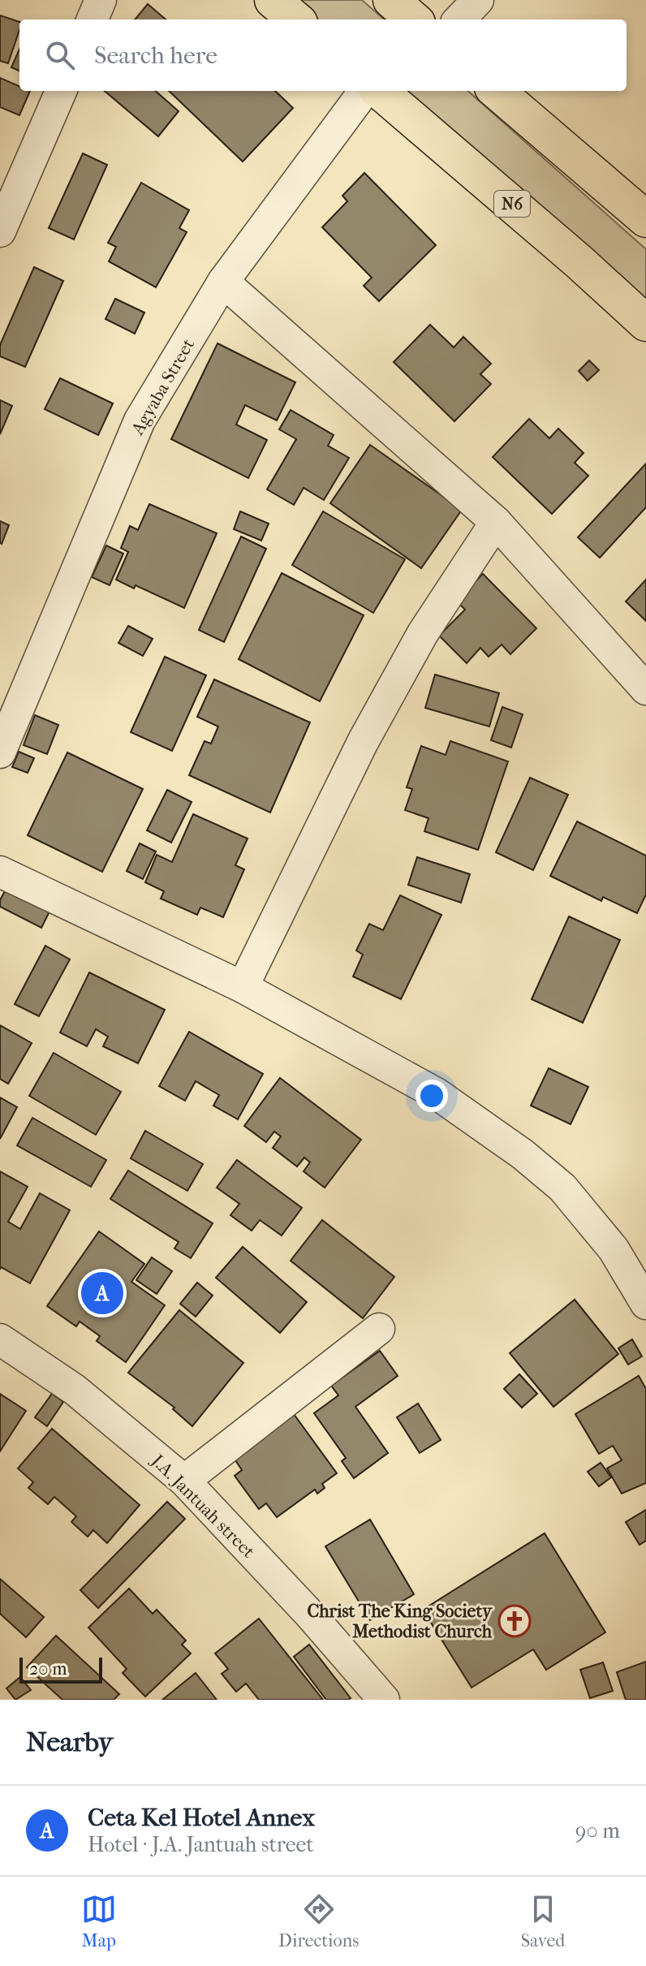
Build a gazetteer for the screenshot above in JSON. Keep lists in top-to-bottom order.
{
  "streets": {
    "highway": ["N6"],
    "street": ["Agyaba Street", "J.A. Jantuah street"]
  },
  "places": {
    "church": ["Christ The King Society Methodist Church"]
  },
  "scale_bar": "20 m",
  "page": {
    "search": "Search here",
    "pins": "A",
    "scale": "20 m",
    "heading": "Nearby",
    "list": [
      {
        "mark": "A",
        "name": "Ceta Kel Hotel Annex",
        "note": "Hotel · J.A. Jantuah street",
        "value": "90 m"
      }
    ],
    "nav": ["Map", "Directions", "Saved"]
  }
}
